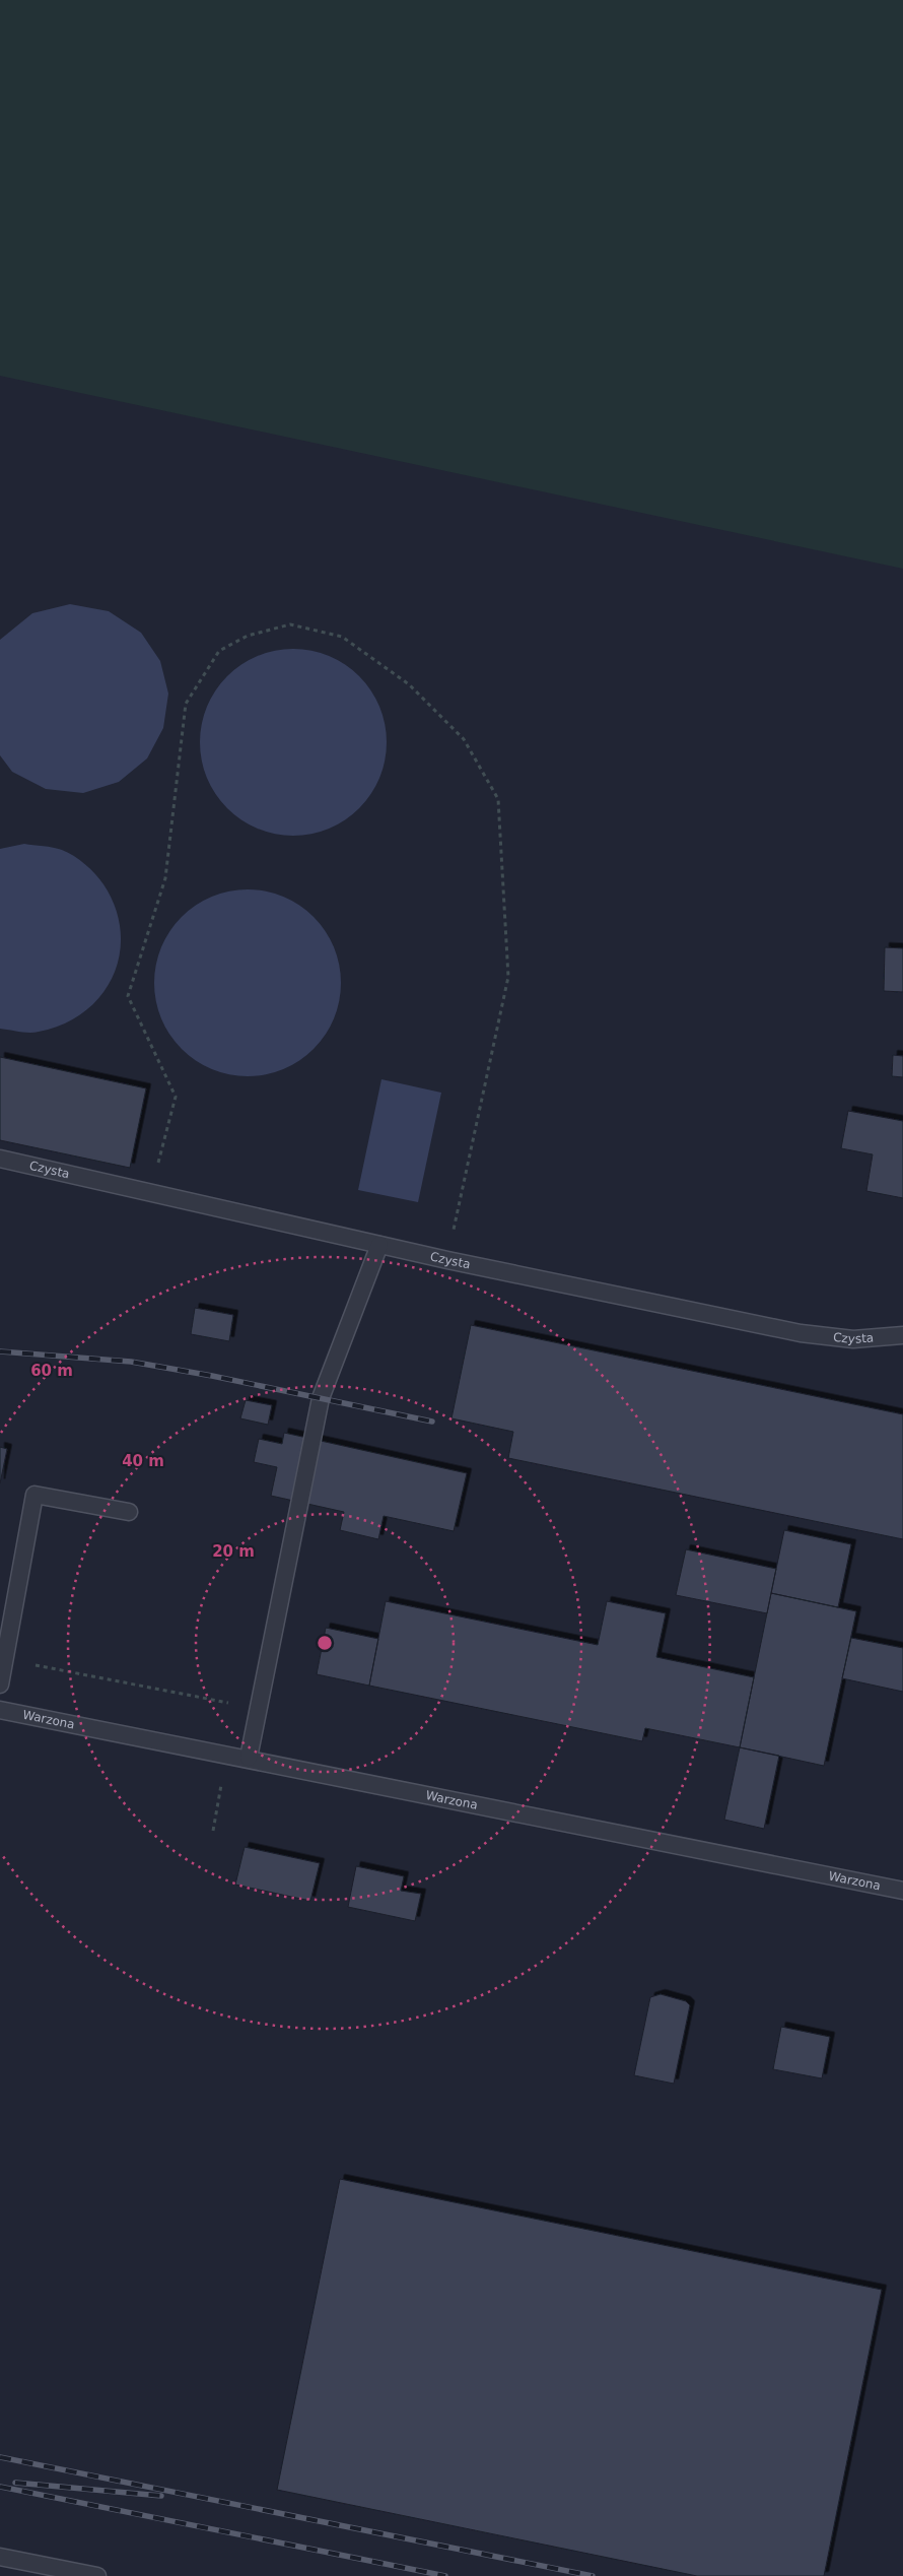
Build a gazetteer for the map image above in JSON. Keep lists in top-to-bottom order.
{
  "streets": {
    "lane": ["Czysta", "Warzona"]
  },
  "rings": ["60 m", "40 m", "20 m"]
}
